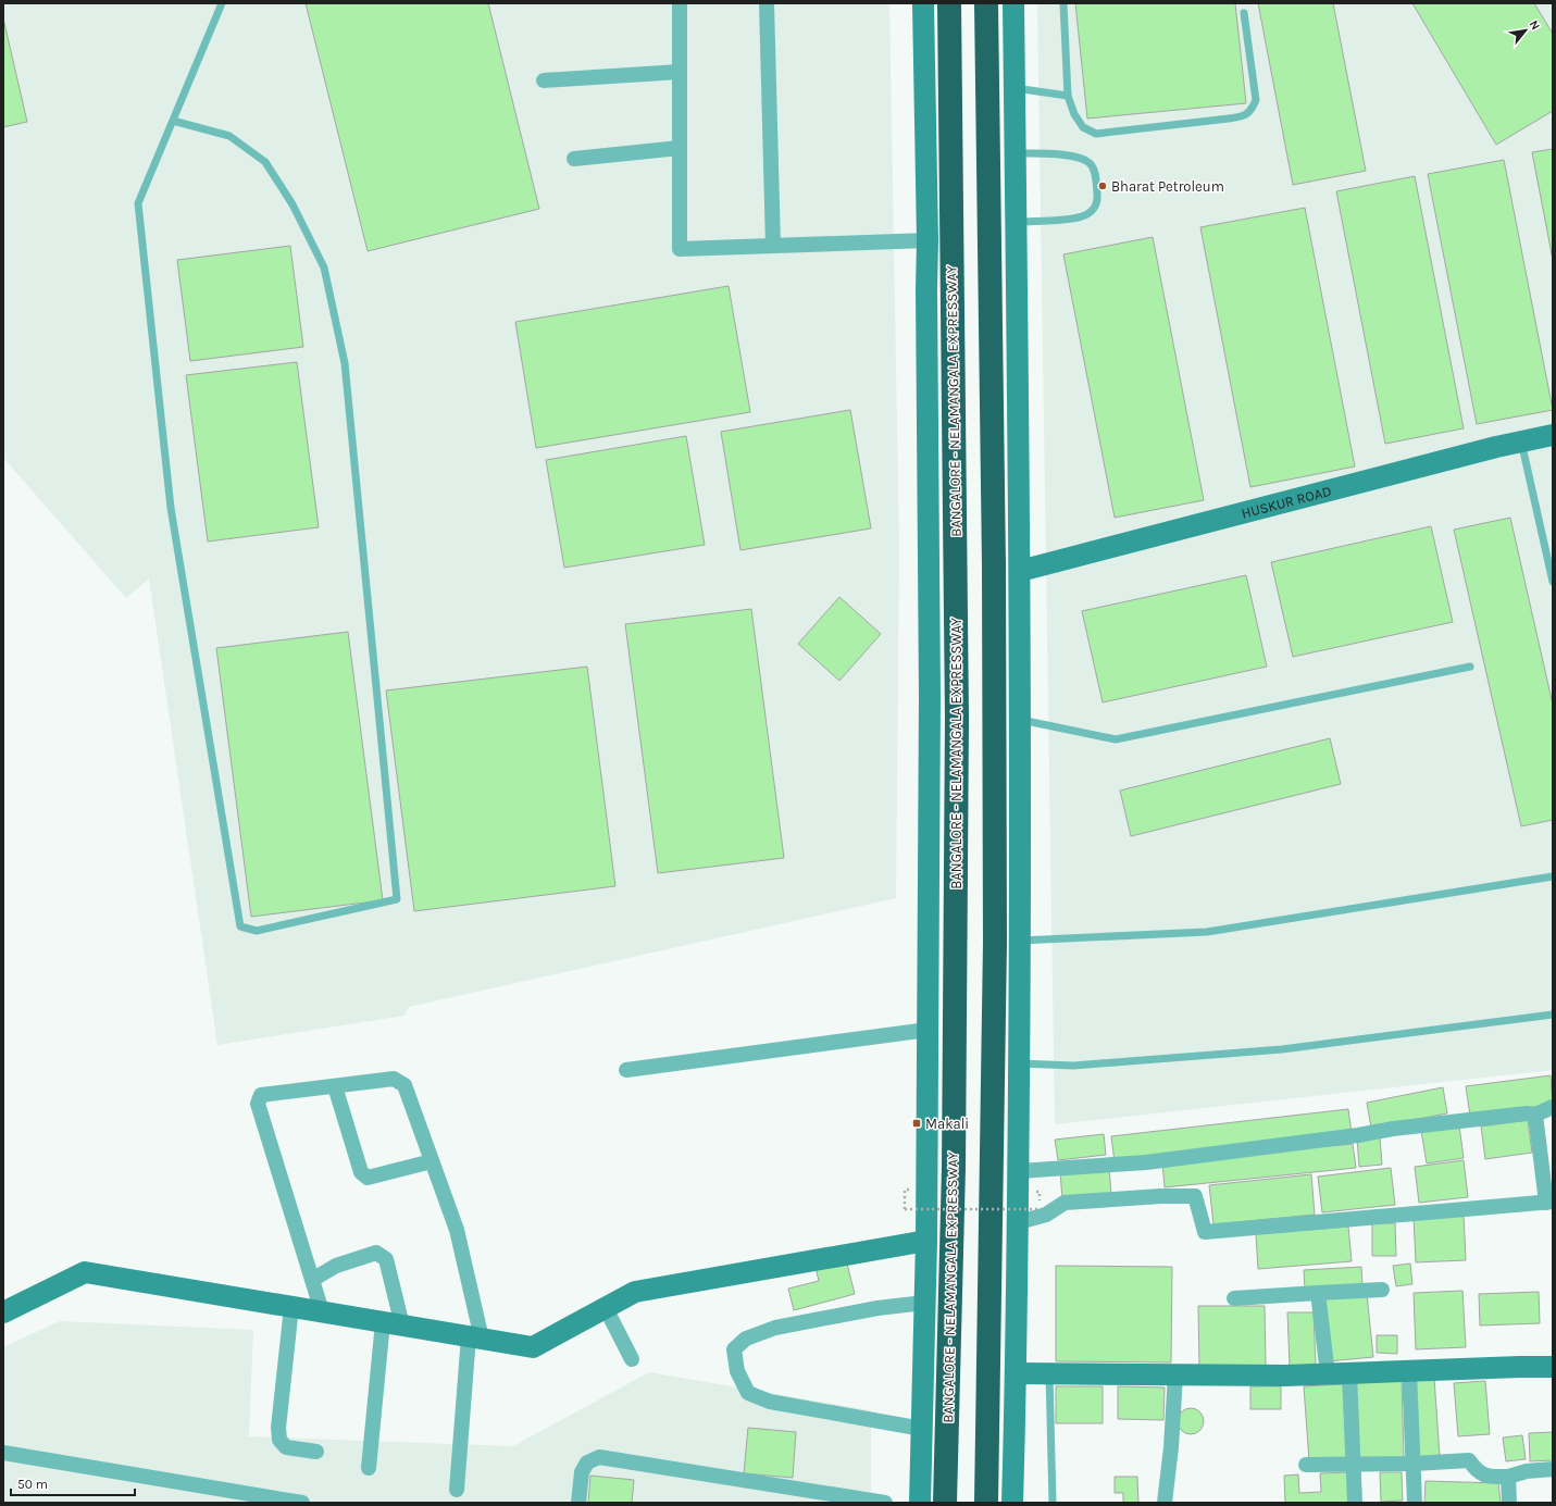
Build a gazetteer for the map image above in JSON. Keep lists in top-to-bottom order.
{
  "streets": {
    "highway": ["BANGALORE - NELAMANGALA EXPRESSWAY"],
    "street": ["HUSKUR ROAD"]
  },
  "places": {
    "other": ["Bharat Petroleum"],
    "transit": ["Makali"]
  },
  "scale_bar": "50 m",
  "north": "top right"
}
